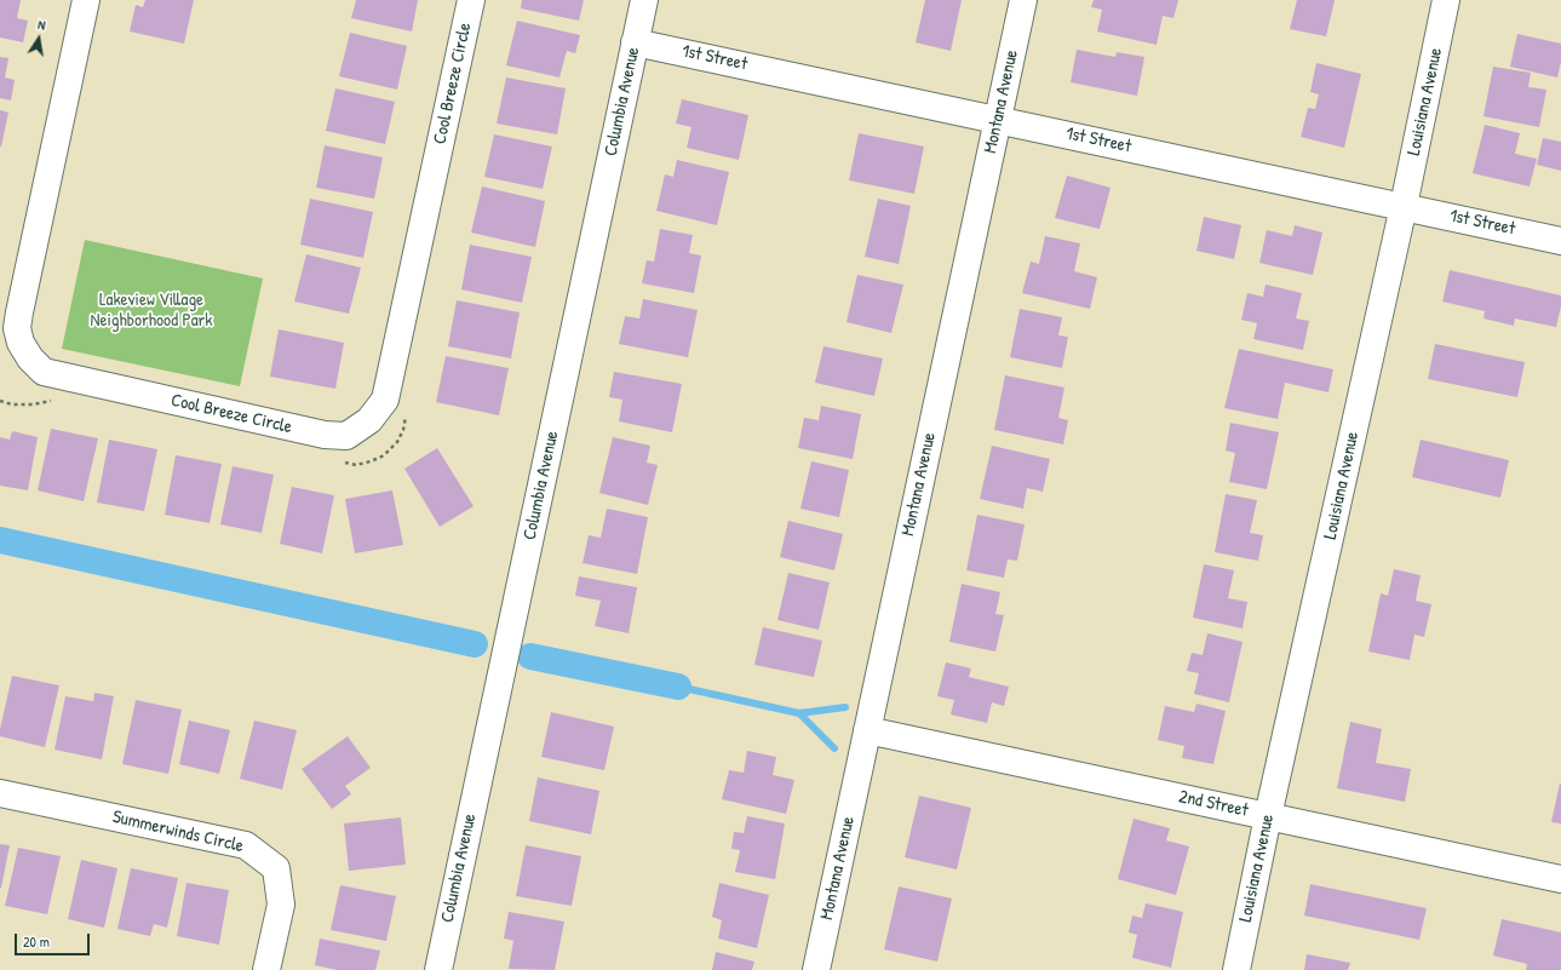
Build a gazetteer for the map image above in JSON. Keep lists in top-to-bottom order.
{
  "streets": {
    "street": [
      "1st Street",
      "Cool Breeze Circle",
      "Columbia Avenue",
      "Montana Avenue",
      "Louisiana Avenue",
      "2nd Street",
      "Summerwinds Circle"
    ]
  },
  "crossings": [
    ["1st Street", "Columbia Avenue"],
    ["1st Street", "Montana Avenue"],
    ["1st Street", "Louisiana Avenue"],
    ["Montana Avenue", "2nd Street"],
    ["Louisiana Avenue", "2nd Street"]
  ],
  "parks": ["Lakeview Village Neighborhood Park"],
  "scale_bar": "20 m",
  "north": "top"
}
